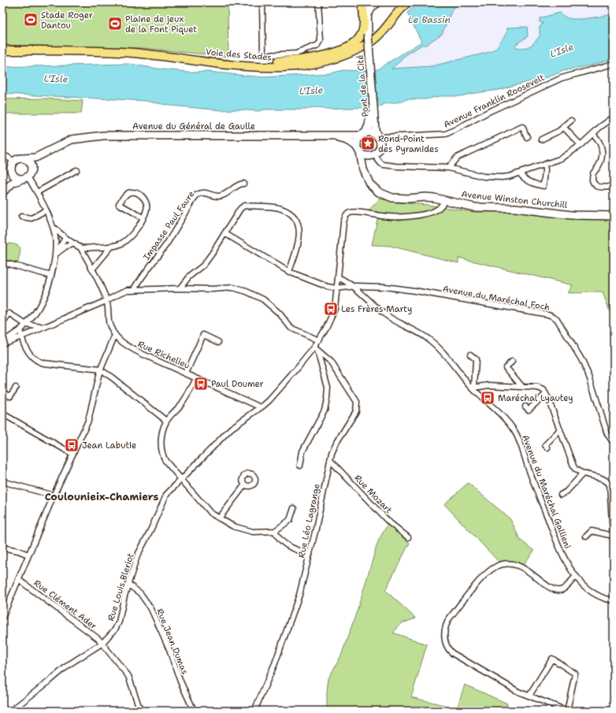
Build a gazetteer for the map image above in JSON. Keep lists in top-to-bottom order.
{
  "streets": {
    "main road": [
      "Voie des Stades",
      "Pont de la Cité",
      "Avenue du Général de Gaulle",
      "Avenue Winston Churchill"
    ],
    "street": [
      "Avenue Franklin Roosevelt",
      "Impasse Paul Faure",
      "Avenue du Maréchal Foch",
      "Rue Richelieu",
      "Avenue du Maréchal Gallieni",
      "Rue Mozart",
      "Rue Léo Lagrange",
      "Rue Louis Bleriot",
      "Rue Clément Ader",
      "Rue Jean Dumas"
    ]
  },
  "crossings": [
    ["Pont de la Cité", "Avenue Franklin Roosevelt"],
    ["Pont de la Cité", "Avenue du Général de Gaulle"],
    ["Pont de la Cité", "Avenue Winston Churchill"],
    ["Avenue Franklin Roosevelt", "Avenue du Général de Gaulle"],
    ["Avenue Franklin Roosevelt", "Avenue Winston Churchill"],
    ["Avenue du Général de Gaulle", "Avenue Winston Churchill"],
    ["Avenue Winston Churchill", "Rue Louis Bleriot"],
    ["Avenue du Maréchal Foch", "Avenue du Maréchal Gallieni"],
    ["Rue Richelieu", "Rue Louis Bleriot"],
    ["Avenue du Maréchal Gallieni", "Rue Louis Bleriot"],
    ["Rue Mozart", "Rue Léo Lagrange"],
    ["Rue Léo Lagrange", "Rue Louis Bleriot"],
    ["Rue Louis Bleriot", "Rue Clément Ader"],
    ["Rue Louis Bleriot", "Rue Jean Dumas"]
  ],
  "districts": ["Coulounieix-Chamiers"],
  "water": ["Le Bassin", "L'Isle"],
  "places": {
    "sports": ["Stade Roger Dantou", "Plaine de jeux de la Font Piquet"],
    "place": ["Rond-Point des Pyramides"],
    "bus stop": [
      "Les Frères Marty",
      "Paul Doumer",
      "Maréchal Lyautey",
      "Jean Labutie"
    ]
  }
}
